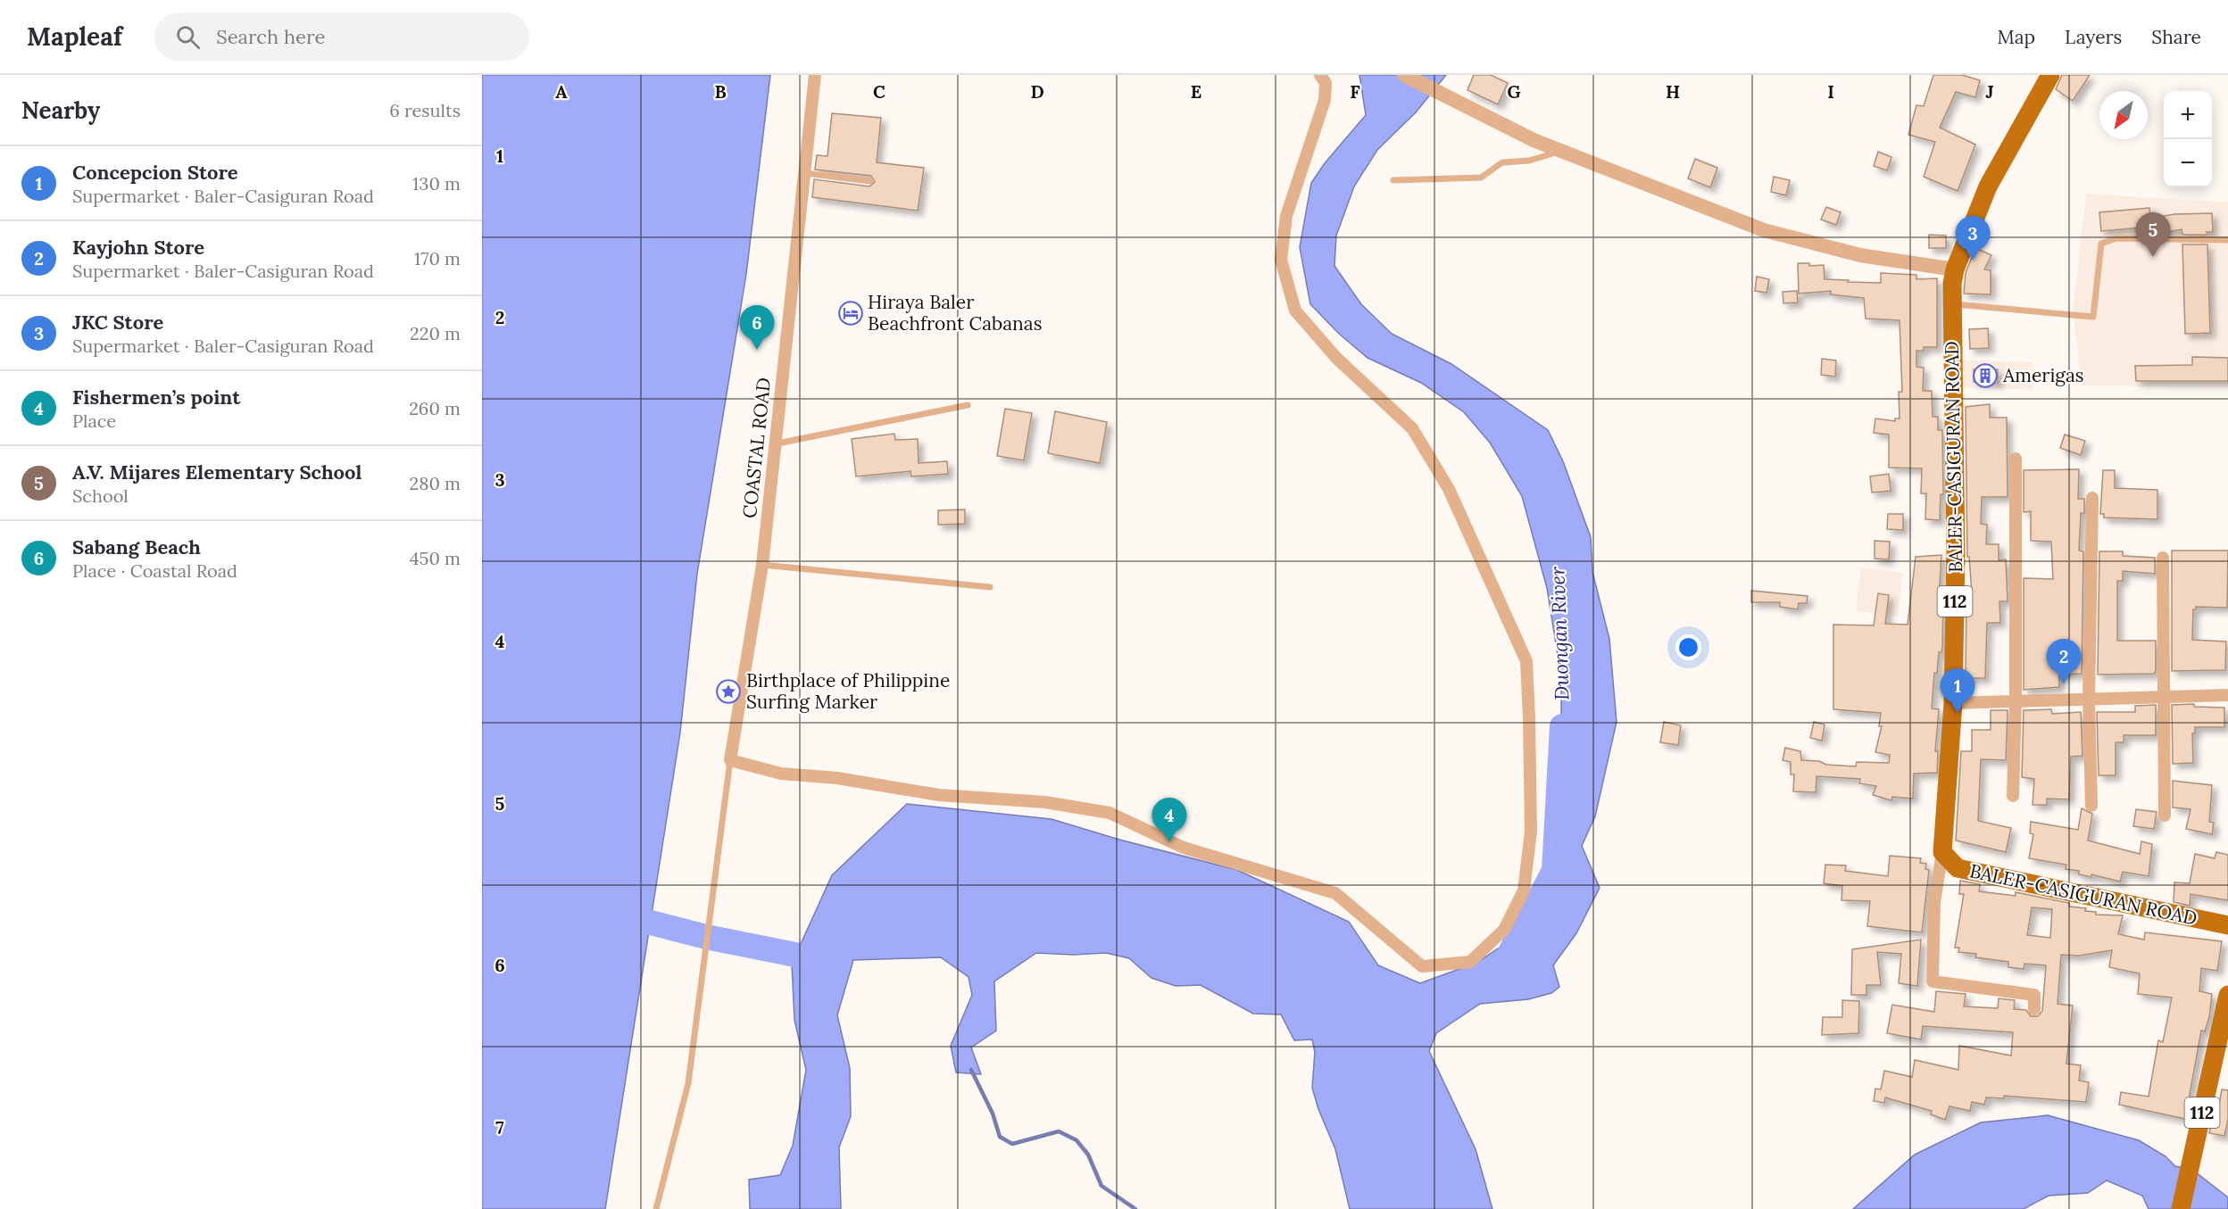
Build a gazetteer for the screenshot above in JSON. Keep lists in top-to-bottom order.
{
  "streets": {
    "main road": ["BALER-CASIGURAN ROAD", "112"],
    "street": ["COASTAL ROAD"]
  },
  "water": ["Duongan River"],
  "places": {
    "hotel": ["Hiraya Baler Beachfront Cabanas"],
    "building": ["Amerigas"],
    "place": ["Birthplace of Philippine Surfing Marker"]
  },
  "north": "bottom left",
  "page": {
    "header": "Mapleaf",
    "search": "Search here",
    "nav": ["Map", "Layers", "Share"],
    "heading": ["Nearby", "6 results"],
    "map_buttons": ["+", "−"],
    "list": [
      {
        "mark": "1",
        "name": "Concepcion Store",
        "note": "Supermarket · Baler-Casiguran Road",
        "value": "130 m"
      },
      {
        "mark": "2",
        "name": "Kayjohn Store",
        "note": "Supermarket · Baler-Casiguran Road",
        "value": "170 m"
      },
      {
        "mark": "3",
        "name": "JKC Store",
        "note": "Supermarket · Baler-Casiguran Road",
        "value": "220 m"
      },
      {
        "mark": "4",
        "name": "Fishermen’s point",
        "note": "Place",
        "value": "260 m"
      },
      {
        "mark": "5",
        "name": "A.V. Mijares Elementary School",
        "note": "School",
        "value": "280 m"
      },
      {
        "mark": "6",
        "name": "Sabang Beach",
        "note": "Place · Coastal Road",
        "value": "450 m"
      }
    ],
    "pins": [
      "5",
      "3",
      "6",
      "2",
      "1",
      "4"
    ]
  },
  "grid": {
    "columns": [
      "A",
      "B",
      "C",
      "D",
      "E",
      "F",
      "G",
      "H",
      "I",
      "J"
    ],
    "rows": [
      "1",
      "2",
      "3",
      "4",
      "5",
      "6",
      "7"
    ]
  }
}
